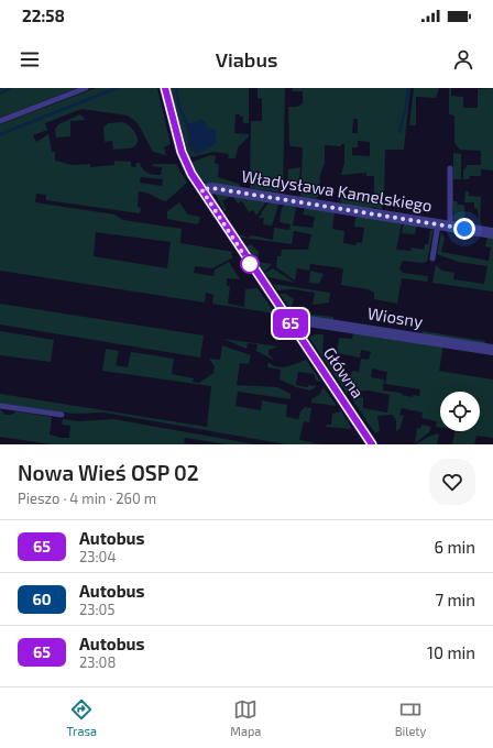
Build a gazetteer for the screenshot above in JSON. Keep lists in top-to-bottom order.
{
  "streets": {
    "street": ["Władysława Kamelskiego", "Wiosny", "Główna"]
  },
  "crossings": [
    ["Władysława Kamelskiego", "Główna"],
    ["Wiosny", "Główna"]
  ],
  "lines": ["bus line 65"],
  "page": {
    "status": "22:58",
    "header": "Viabus",
    "on_map": "65",
    "heading": ["Nowa Wieś OSP 02", "Pieszo · 4 min · 260 m"],
    "list": [
      {
        "mark": "65",
        "name": "Autobus",
        "note": "23:04",
        "value": "6 min"
      },
      {
        "mark": "60",
        "name": "Autobus",
        "note": "23:05",
        "value": "7 min"
      },
      {
        "mark": "65",
        "name": "Autobus",
        "note": "23:08",
        "value": "10 min"
      }
    ],
    "tabs": ["Trasa", "Mapa", "Bilety"]
  }
}
